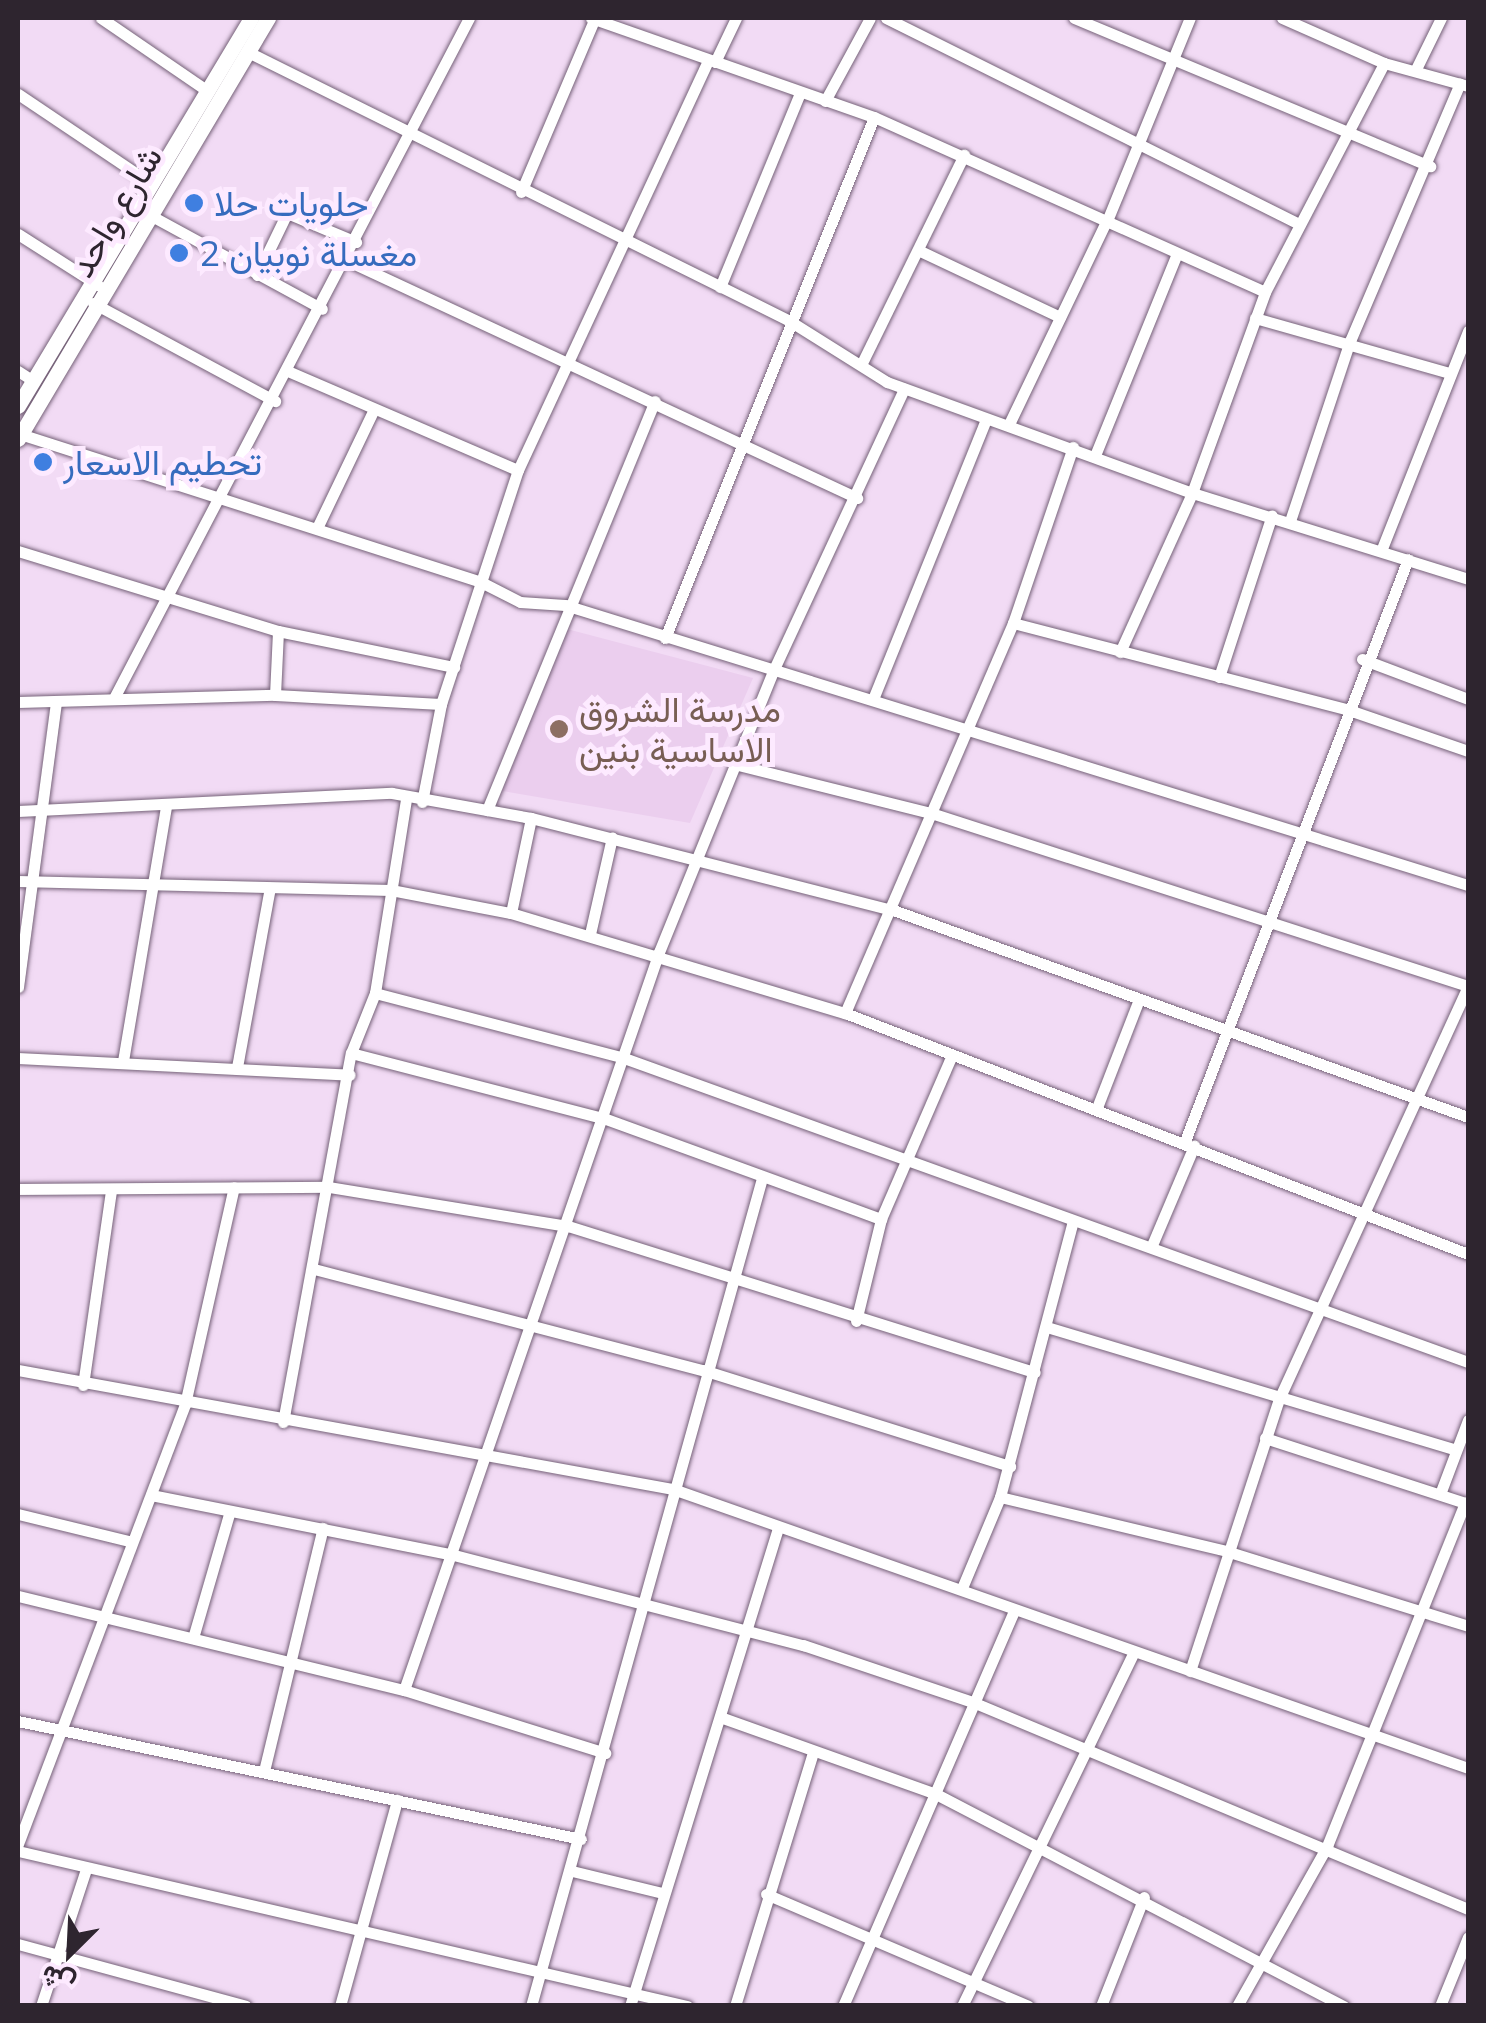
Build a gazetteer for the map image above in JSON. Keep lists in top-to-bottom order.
{
  "streets": {
    "street": ["شارع واحد"]
  },
  "places": [
    "حلويات حلا",
    "مغسلة نوبيان 2",
    "تحطيم الاسعار",
    "مدرسة الشروق الاساسية بنين"
  ],
  "north": "bottom left"
}
